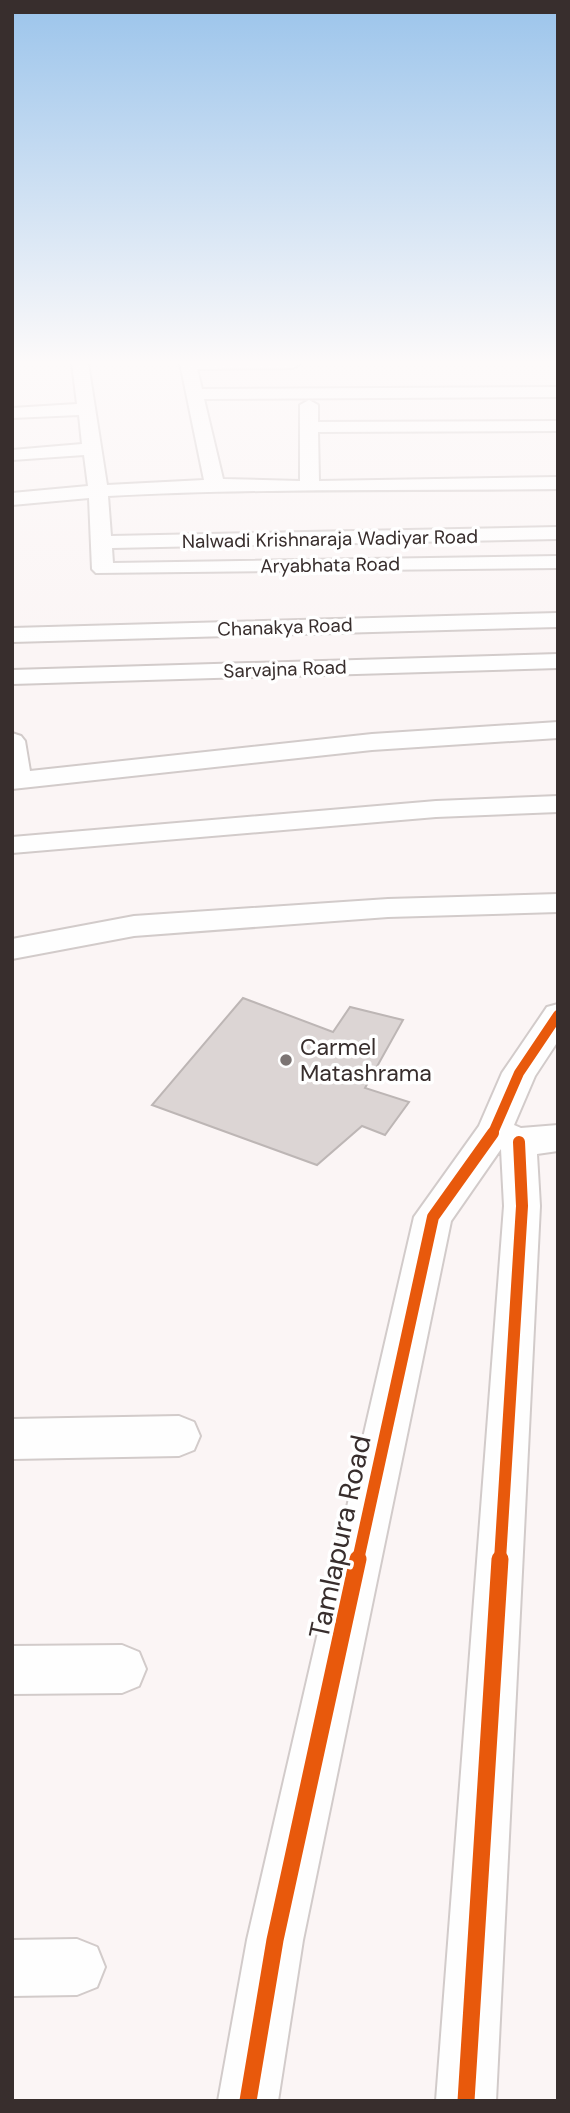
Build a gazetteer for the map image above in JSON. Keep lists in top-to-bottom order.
{
  "streets": {
    "street": [
      "Nalwadi Krishnaraja Wadiyar Road",
      "Aryabhata Road",
      "Chanakya Road",
      "Sarvajna Road",
      "Tamlapura Road"
    ]
  },
  "crossings": [
    ["Nalwadi Krishnaraja Wadiyar Road", "Aryabhata Road"]
  ],
  "places": ["Carmel Matashrama"]
}
